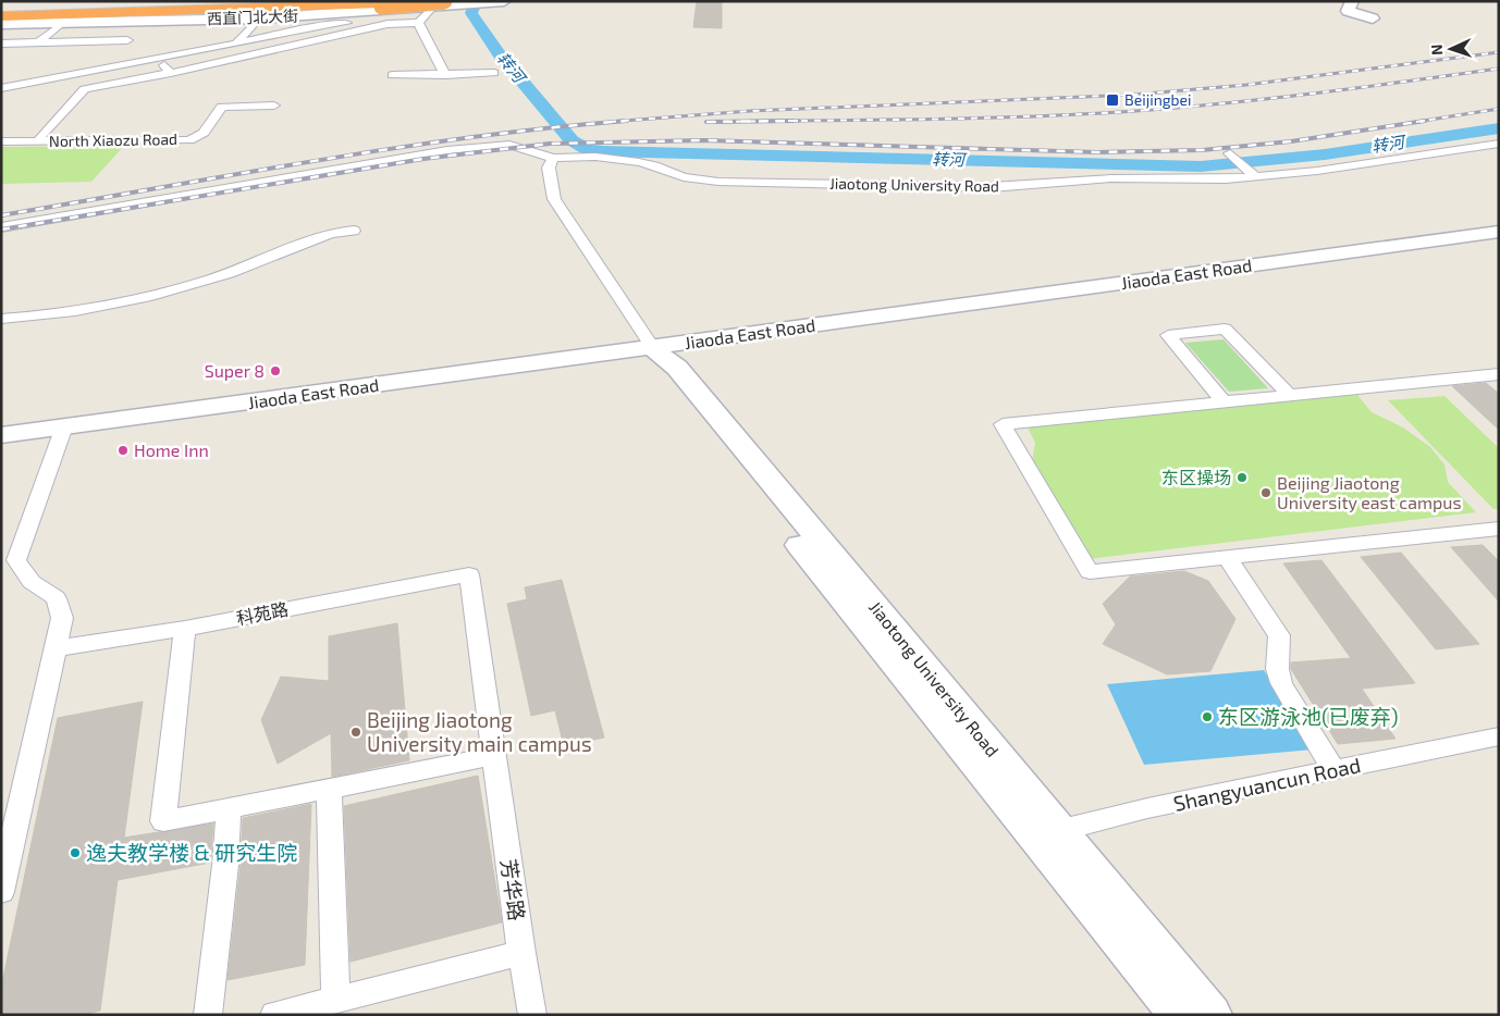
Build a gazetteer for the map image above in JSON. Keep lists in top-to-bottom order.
{
  "streets": {
    "street": [
      "西直门北大街",
      "North Xiaozu Road",
      "Jiaotong University Road",
      "Jiaoda East Road",
      "科苑路",
      "Shangyuancun Road",
      "芳华路"
    ]
  },
  "crossings": [
    ["Jiaotong University Road", "Jiaoda East Road"],
    ["Jiaotong University Road", "Shangyuancun Road"],
    ["科苑路", "芳华路"]
  ],
  "water": ["转河"],
  "places": {
    "transit": ["Beijingbei"],
    "other": [
      "Super 8",
      "Home Inn",
      "东区操场",
      "Beijing Jiaotong University east campus",
      "东区游泳池(已废弃)",
      "Beijing Jiaotong University main campus",
      "逸夫教学楼 & 研究生院"
    ]
  },
  "north": "left"
}
